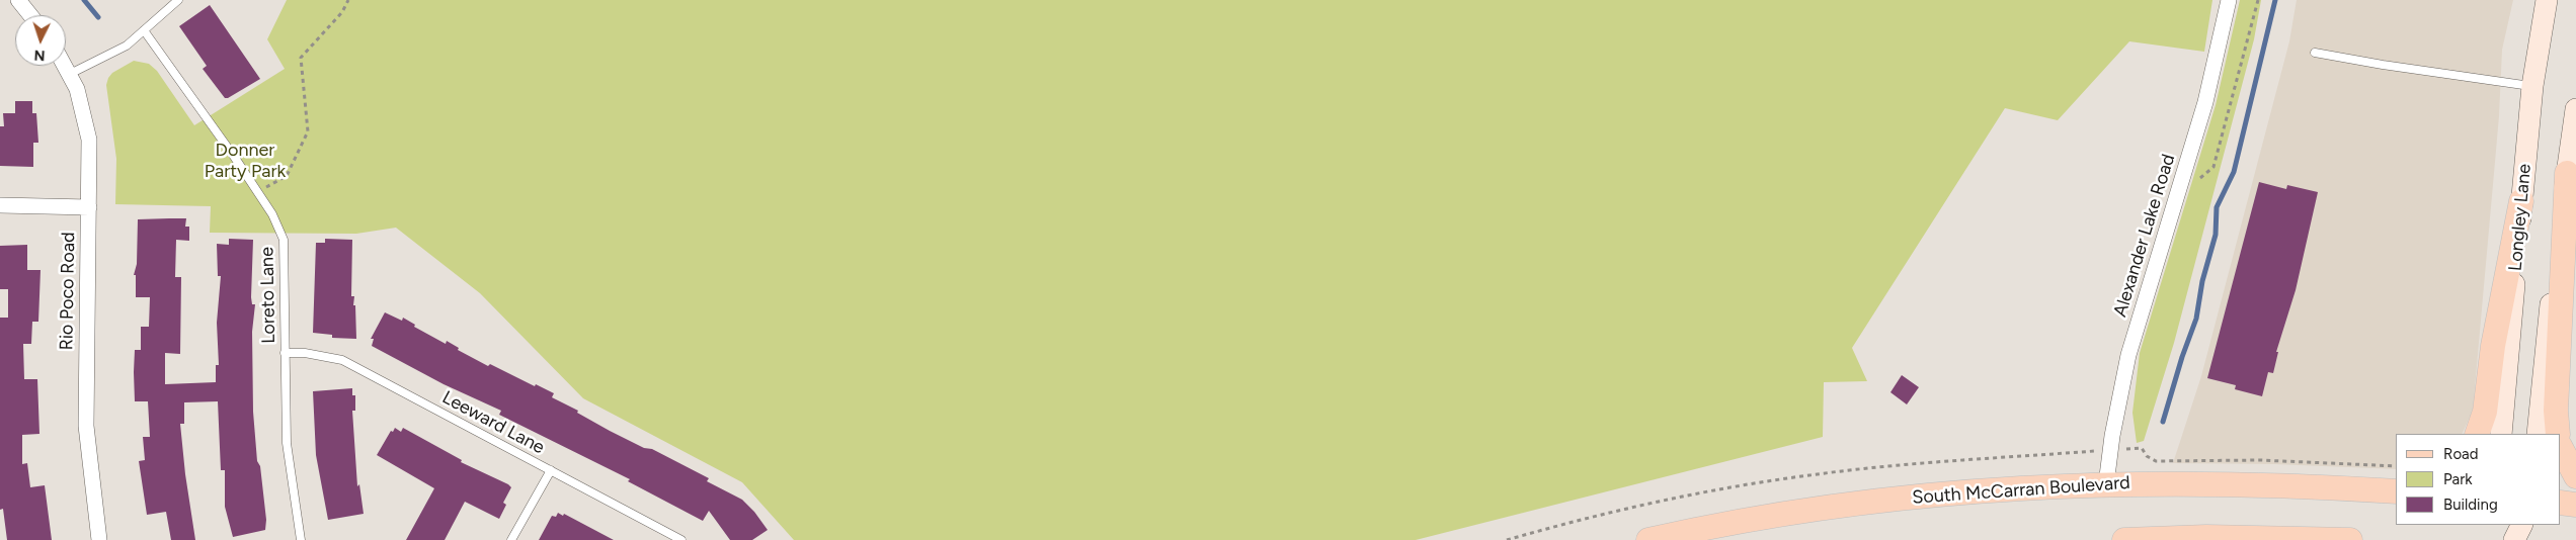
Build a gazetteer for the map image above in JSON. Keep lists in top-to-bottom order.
{
  "streets": {
    "main road": ["Longley Lane", "South McCarran Boulevard"],
    "street": ["Alexander Lake Road", "Rio Poco Road"],
    "lane": ["Loreto Lane", "Leeward Lane"]
  },
  "crossings": [
    ["Alexander Lake Road", "South McCarran Boulevard"],
    ["Loreto Lane", "Leeward Lane"]
  ],
  "parks": ["Donner Party Park"],
  "legend": ["Road", "Park", "Building"],
  "north": "bottom"
}
